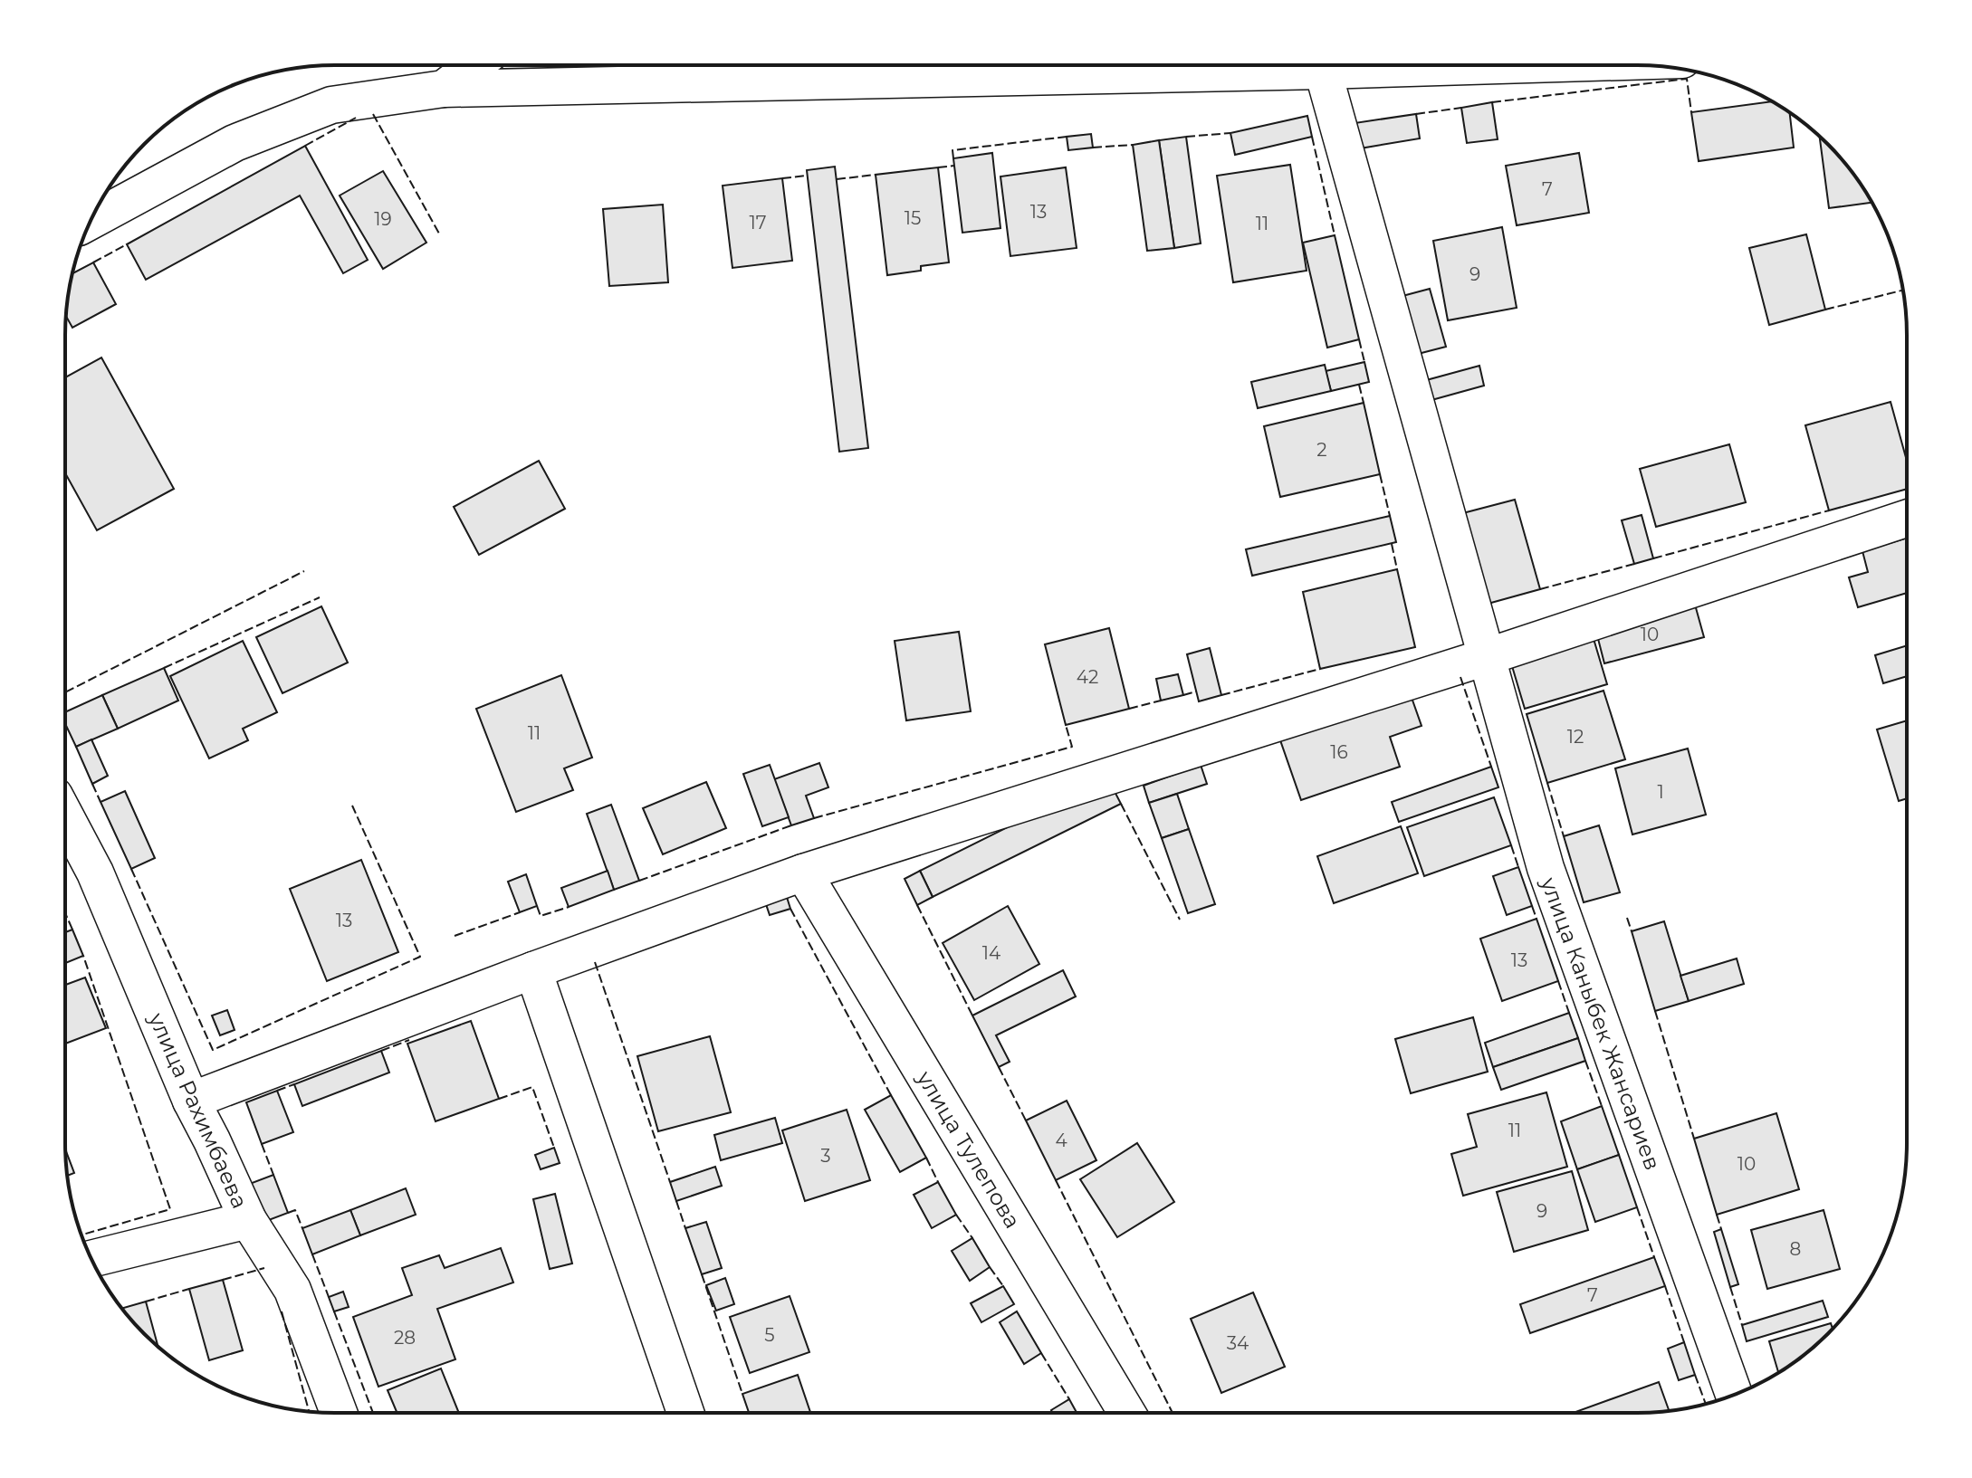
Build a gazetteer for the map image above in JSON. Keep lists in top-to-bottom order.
{
  "streets": {
    "street": ["улица Каныбек Жансариев", "улица Рахимбаева", "улица Тулепова"]
  },
  "house_numbers": [
    "7",
    "13",
    "15",
    "19",
    "17",
    "11",
    "9",
    "2",
    "10",
    "42",
    "11",
    "12",
    "16",
    "1",
    "13",
    "14",
    "13",
    "11",
    "4",
    "3",
    "10",
    "9",
    "8",
    "7",
    "5",
    "28",
    "34"
  ]
}
